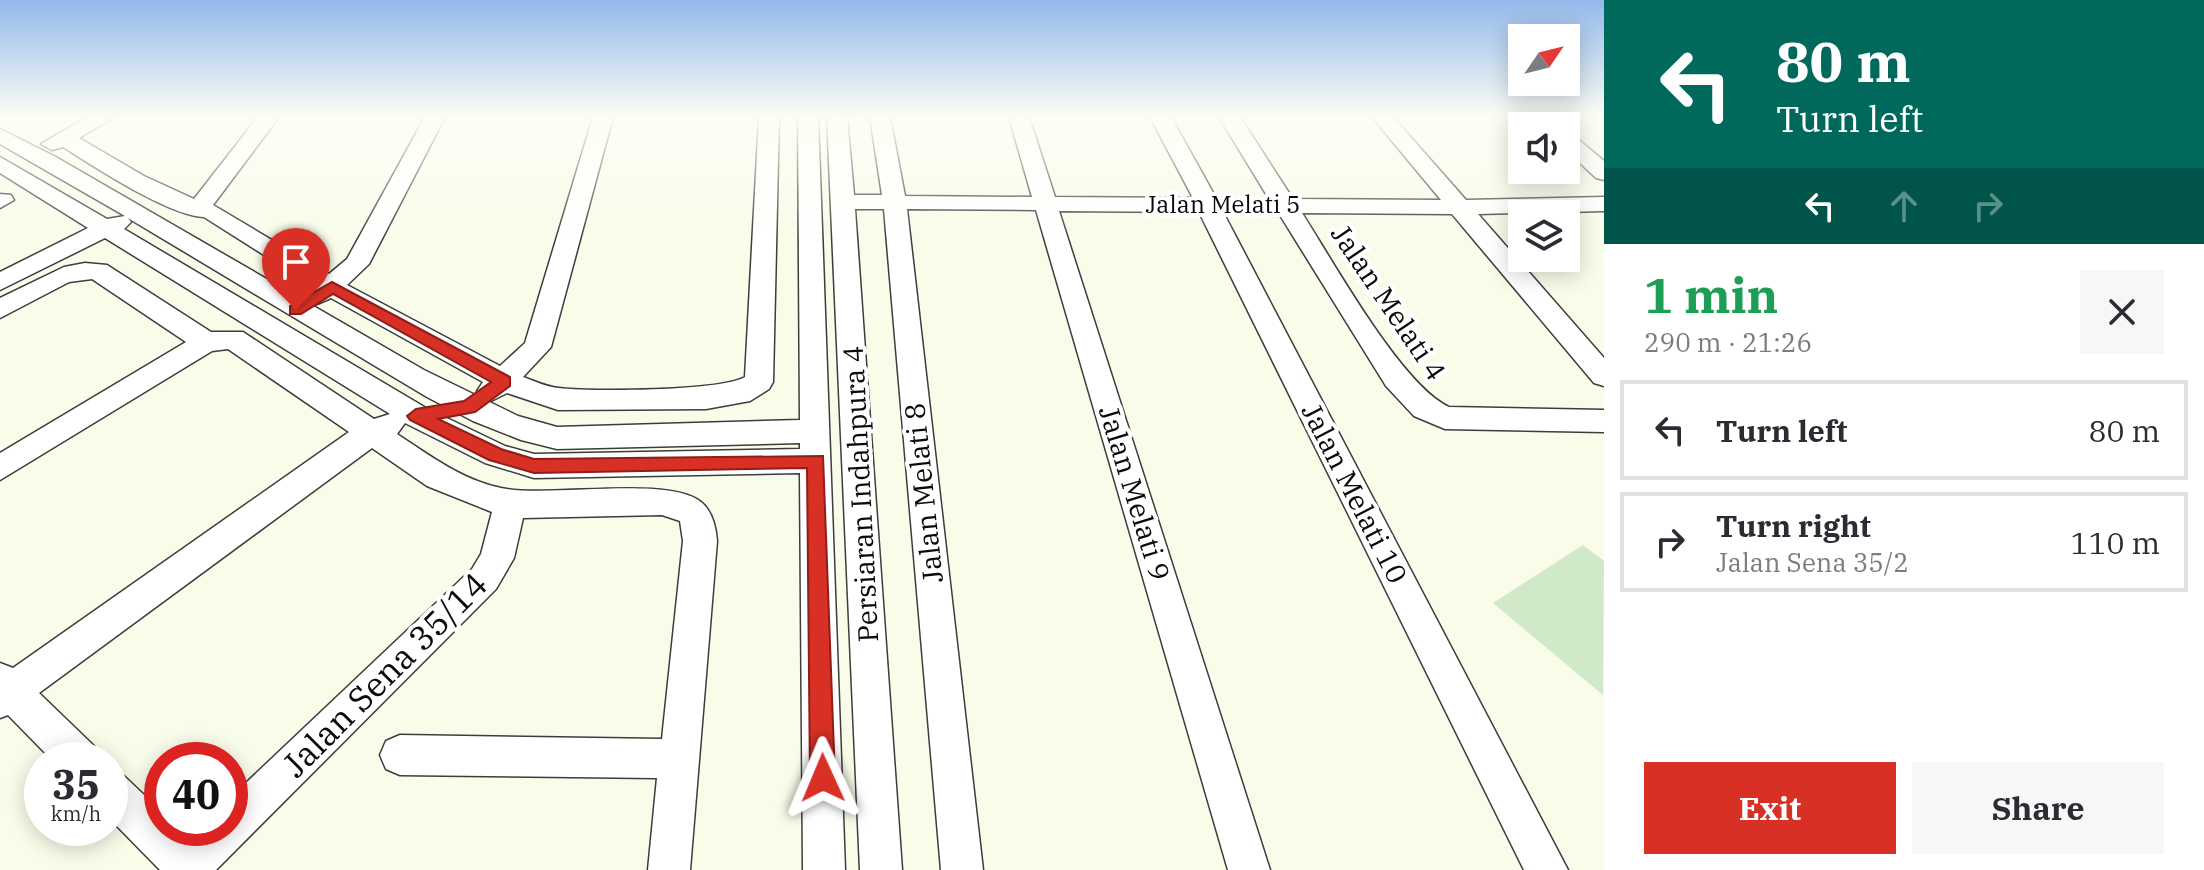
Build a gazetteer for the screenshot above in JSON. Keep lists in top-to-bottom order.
{
  "streets": {
    "street": [
      "Jalan Melati 5",
      "Jalan Melati 4",
      "Jalan Melati 8",
      "Jalan Melati 9",
      "Jalan Melati 10",
      "Persiaran Indahpura 4",
      "Jalan Sena 35/14"
    ]
  },
  "crossings": [
    ["Jalan Melati 5", "Jalan Melati 4"],
    ["Jalan Melati 5", "Jalan Melati 8"],
    ["Jalan Melati 5", "Jalan Melati 9"],
    ["Jalan Melati 5", "Jalan Melati 10"],
    ["Jalan Melati 5", "Persiaran Indahpura 4"]
  ],
  "north": "top right",
  "page": {
    "turn": ["80 m", "Turn left"],
    "heading": ["1 min", "290 m · 21:26"],
    "list": [
      {
        "name": "Turn left",
        "value": "80 m"
      },
      {
        "name": "Turn right",
        "note": "Jalan Sena 35/2",
        "value": "110 m"
      }
    ],
    "speed": "35 km/h",
    "limit": "40",
    "buttons": ["Exit", "Share"]
  }
}
